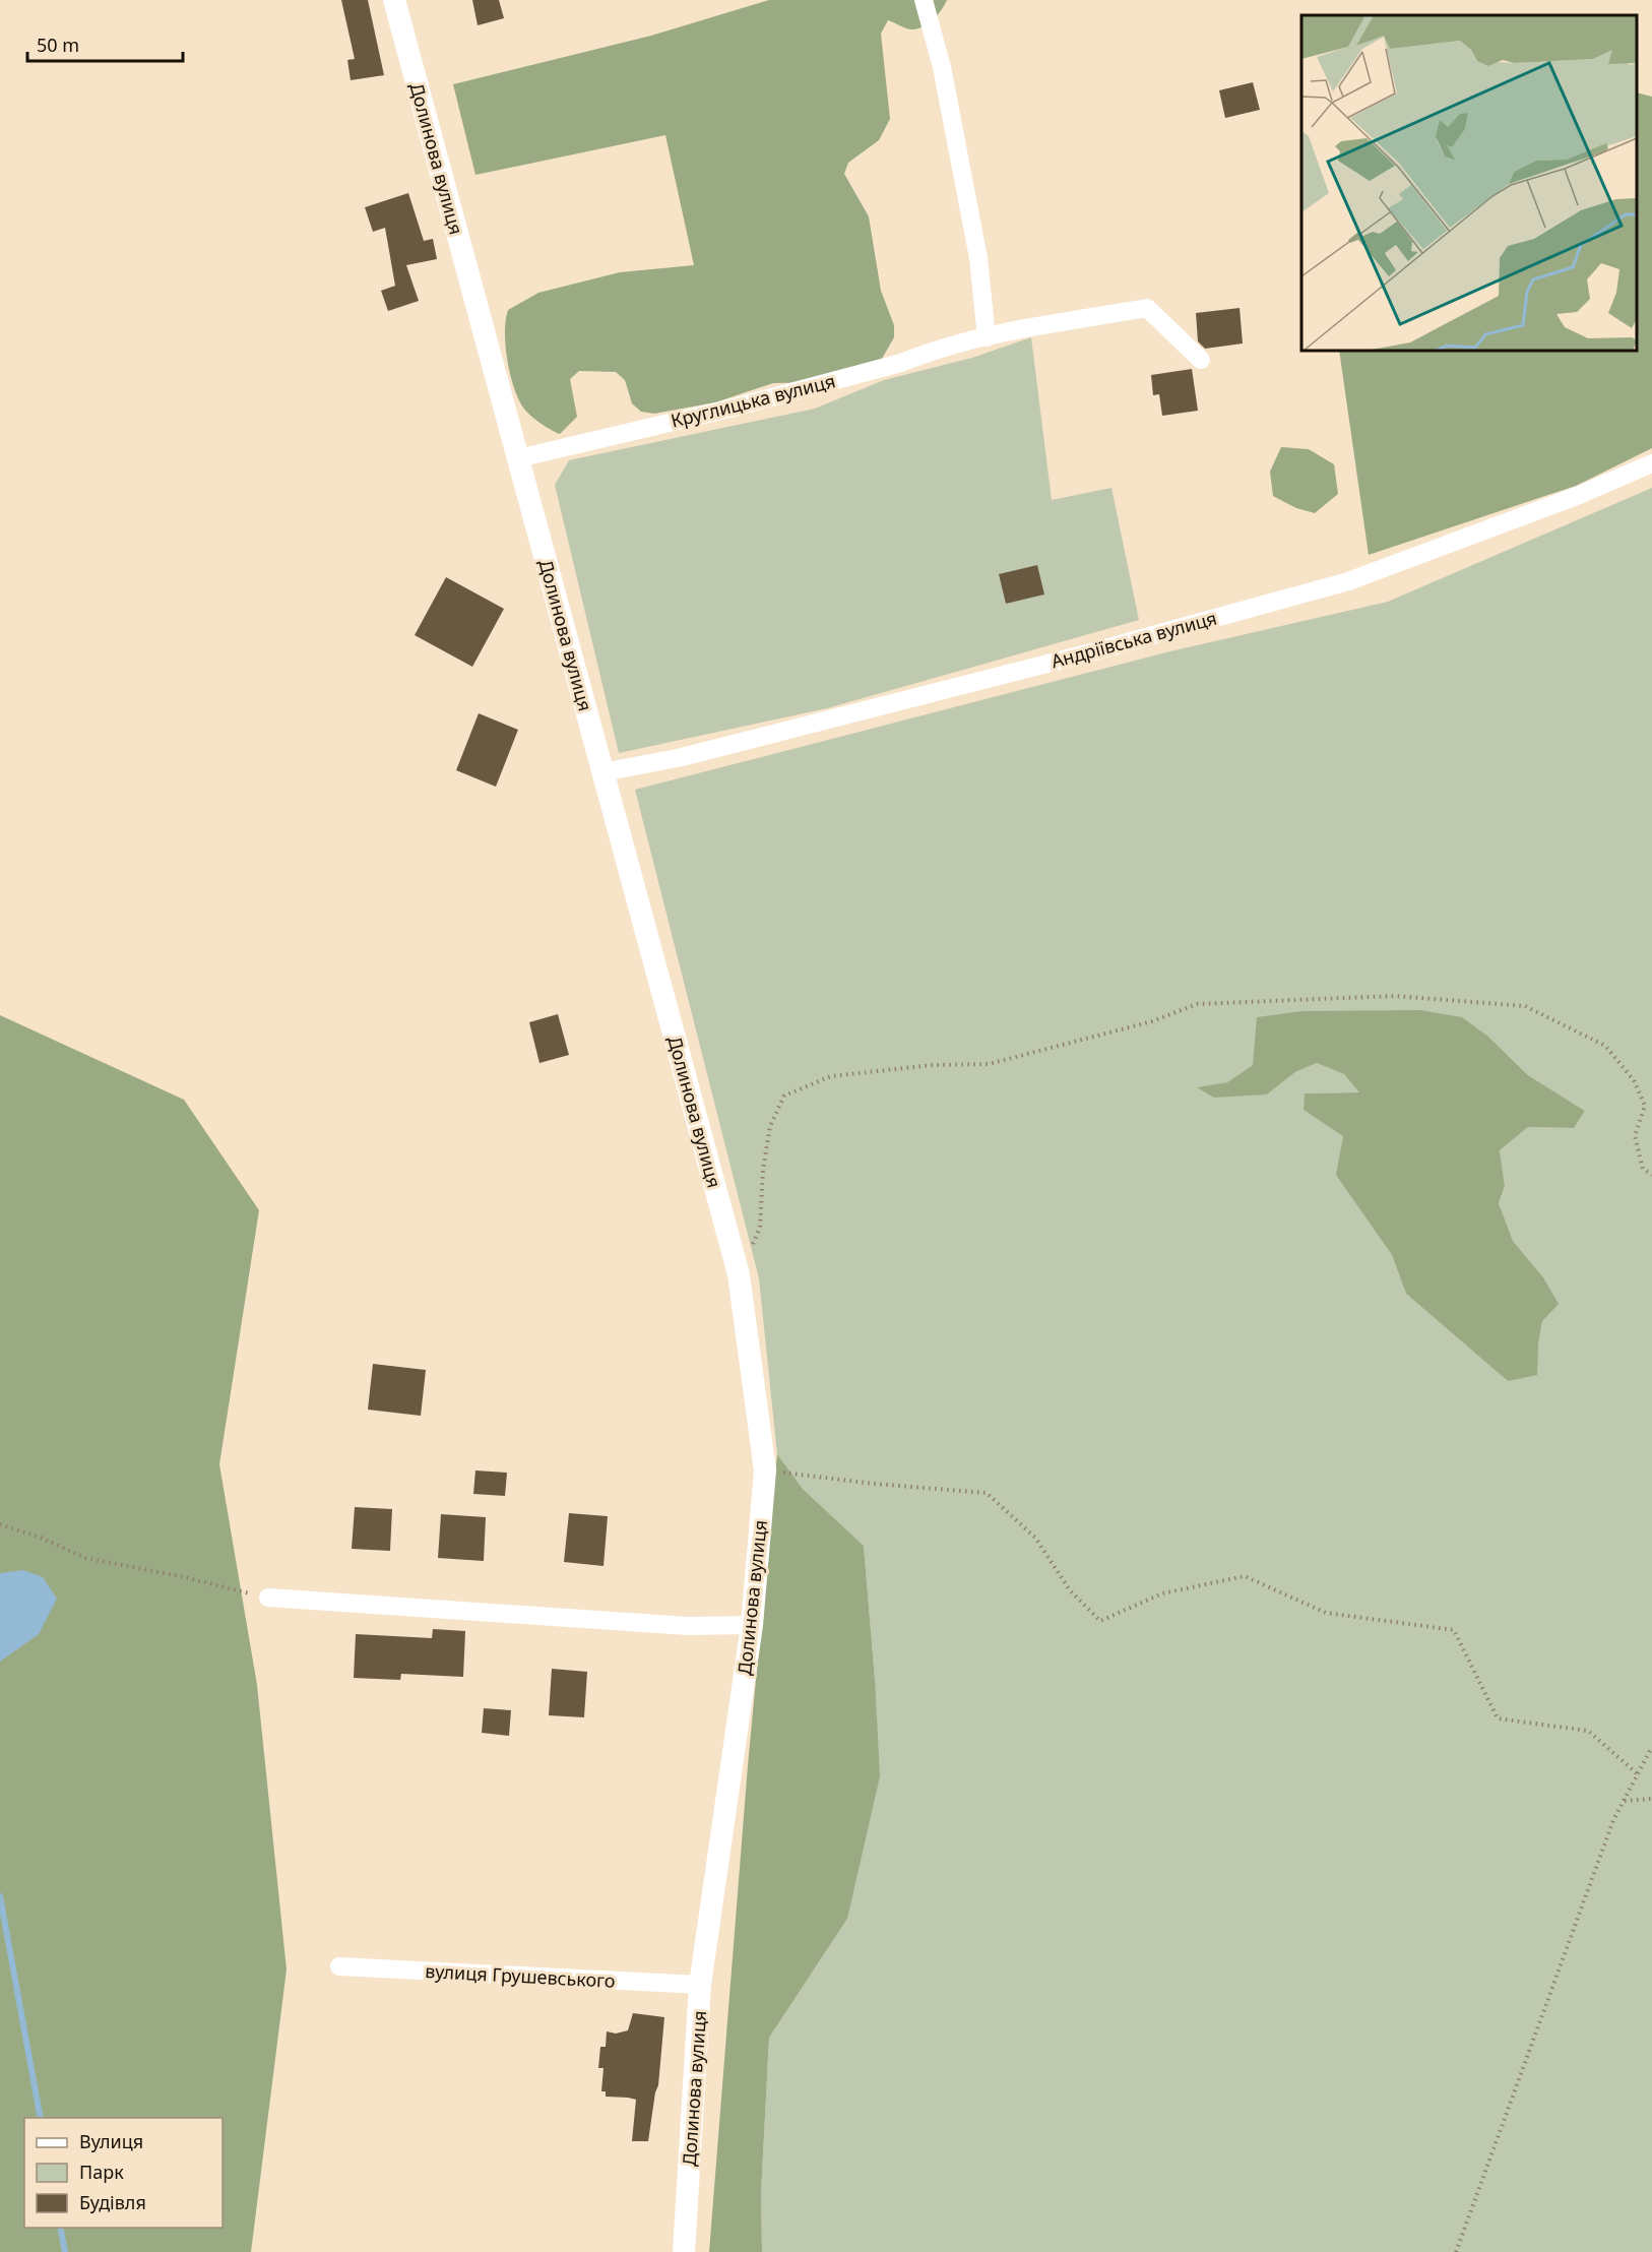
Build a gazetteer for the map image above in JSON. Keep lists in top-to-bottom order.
{
  "streets": {
    "street": [
      "Долинова вулиця",
      "Круглицька вулиця",
      "Андріївська вулиця",
      "вулиця Грушевського"
    ]
  },
  "crossings": [
    ["Долинова вулиця", "Круглицька вулиця"],
    ["Долинова вулиця", "Андріївська вулиця"],
    ["Долинова вулиця", "вулиця Грушевського"]
  ],
  "legend": ["Вулиця", "Парк", "Будівля"],
  "scale_bar": "50 m"
}
